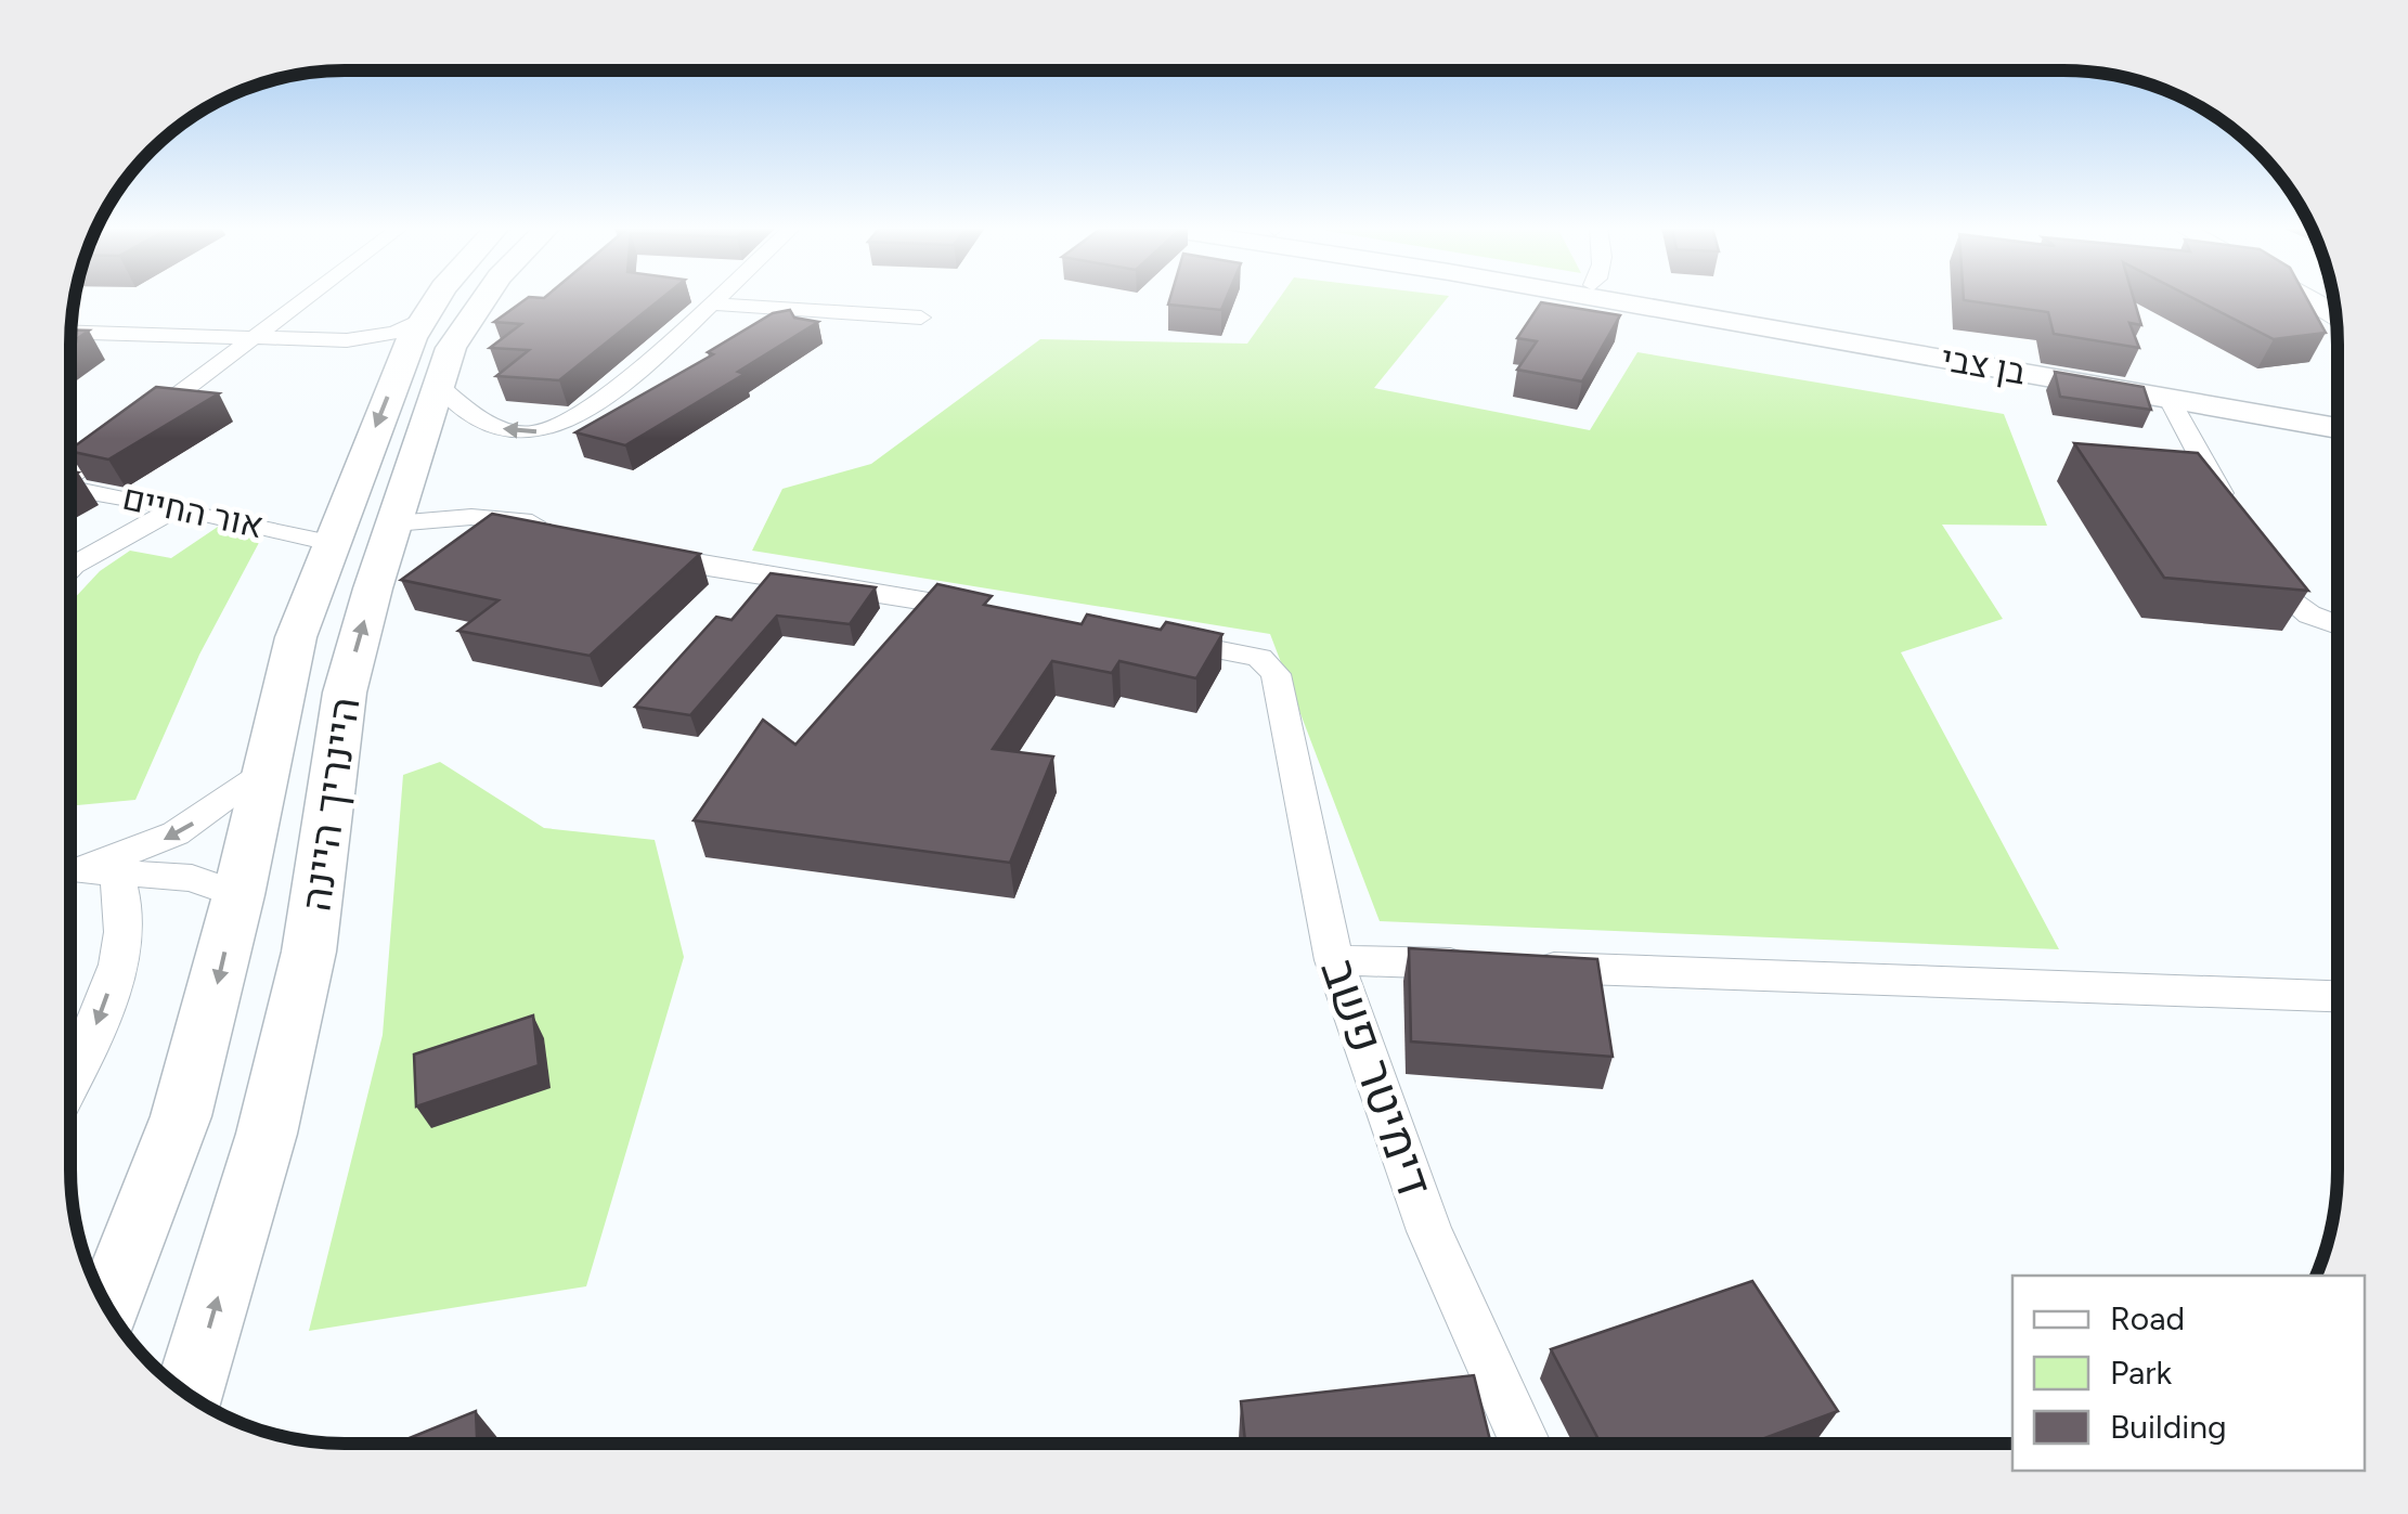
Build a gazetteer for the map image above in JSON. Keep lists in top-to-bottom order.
{
  "streets": {
    "main road": ["בן צבי", "היינריך היינה"],
    "street": ["אור החיים", "דימיטר פשב"]
  },
  "crossings": [
    ["אור החיים", "היינריך היינה"]
  ],
  "legend": ["Road", "Park", "Building"]
}
